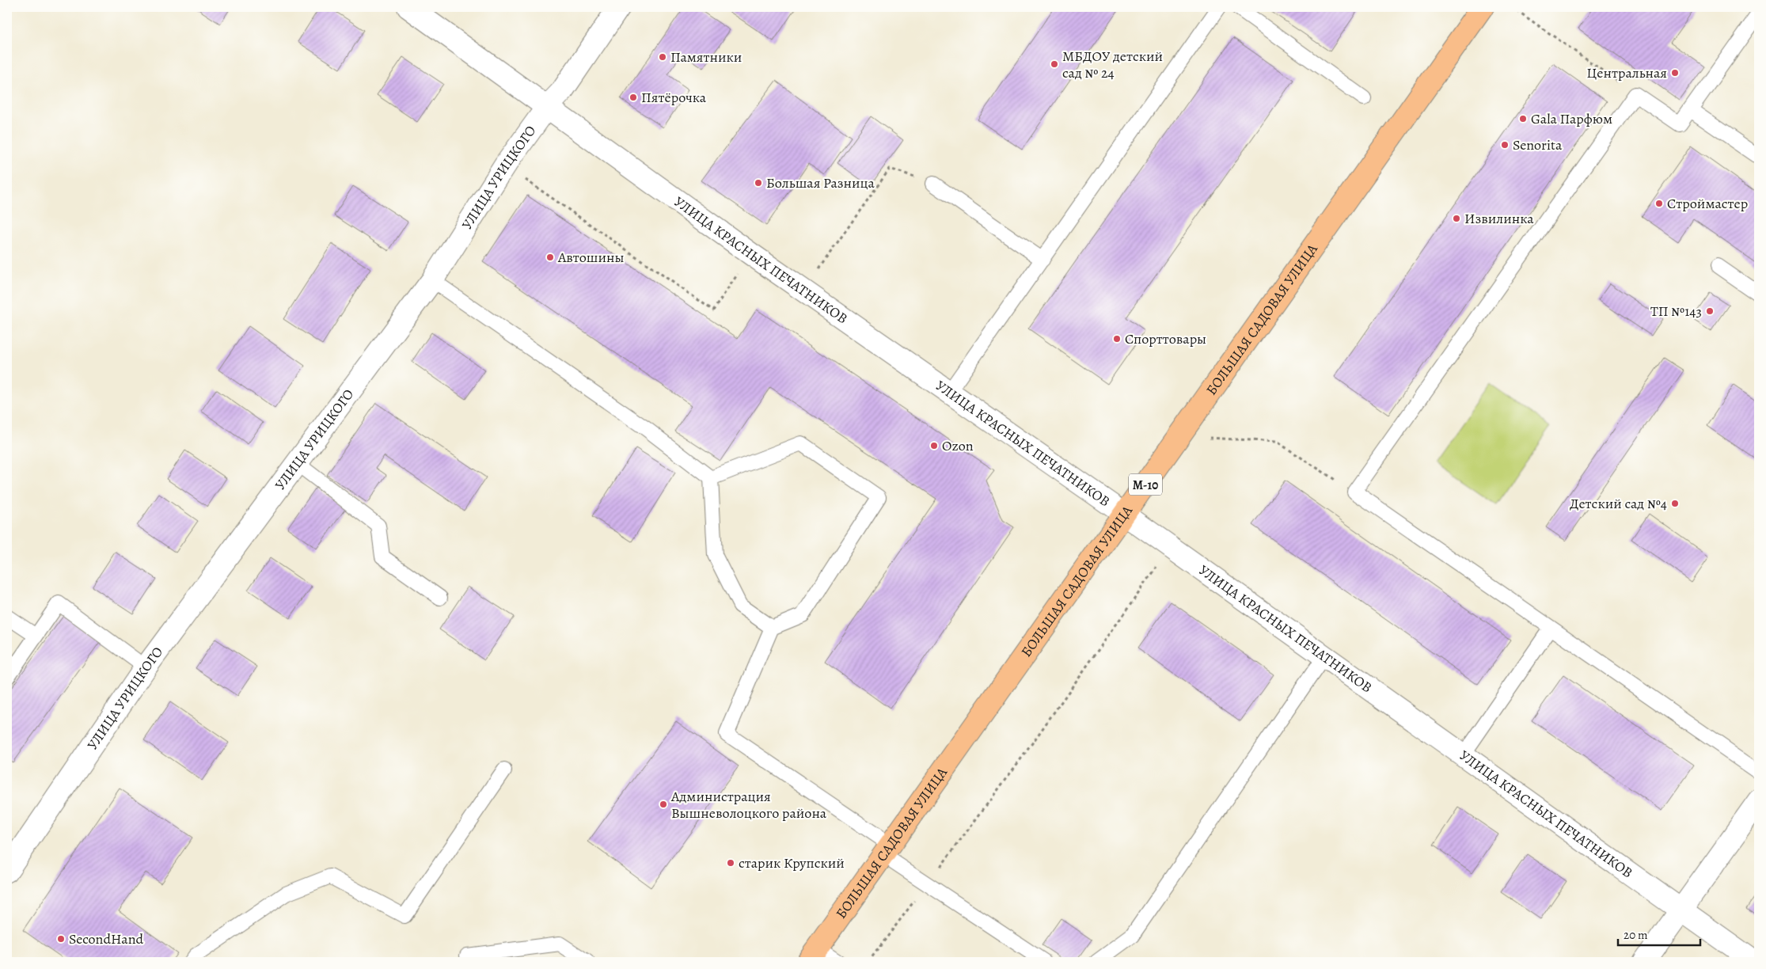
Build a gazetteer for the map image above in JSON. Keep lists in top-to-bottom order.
{
  "streets": {
    "highway": ["БОЛЬШАЯ САДОВАЯ УЛИЦА", "М-10"],
    "street": ["УЛИЦА УРИЦКОГО", "УЛИЦА КРАСНЫХ ПЕЧАТНИКОВ"]
  },
  "crossings": [
    ["УЛИЦА УРИЦКОГО", "УЛИЦА КРАСНЫХ ПЕЧАТНИКОВ"],
    ["УЛИЦА КРАСНЫХ ПЕЧАТНИКОВ", "БОЛЬШАЯ САДОВАЯ УЛИЦА"]
  ],
  "places": [
    "Памятники",
    "МБДОУ детский сад № 24",
    "Центральная",
    "Пятёрочка",
    "Gala Парфюм",
    "Senorita",
    "Большая Разница",
    "Строймастер",
    "Извилинка",
    "Автошины",
    "ТП №143",
    "Спорттовары",
    "Ozon",
    "Детский сад №4",
    "Администрация Вышневолоцкого района",
    "старик Крупский",
    "SecondHand"
  ],
  "scale_bar": "20 m"
}
